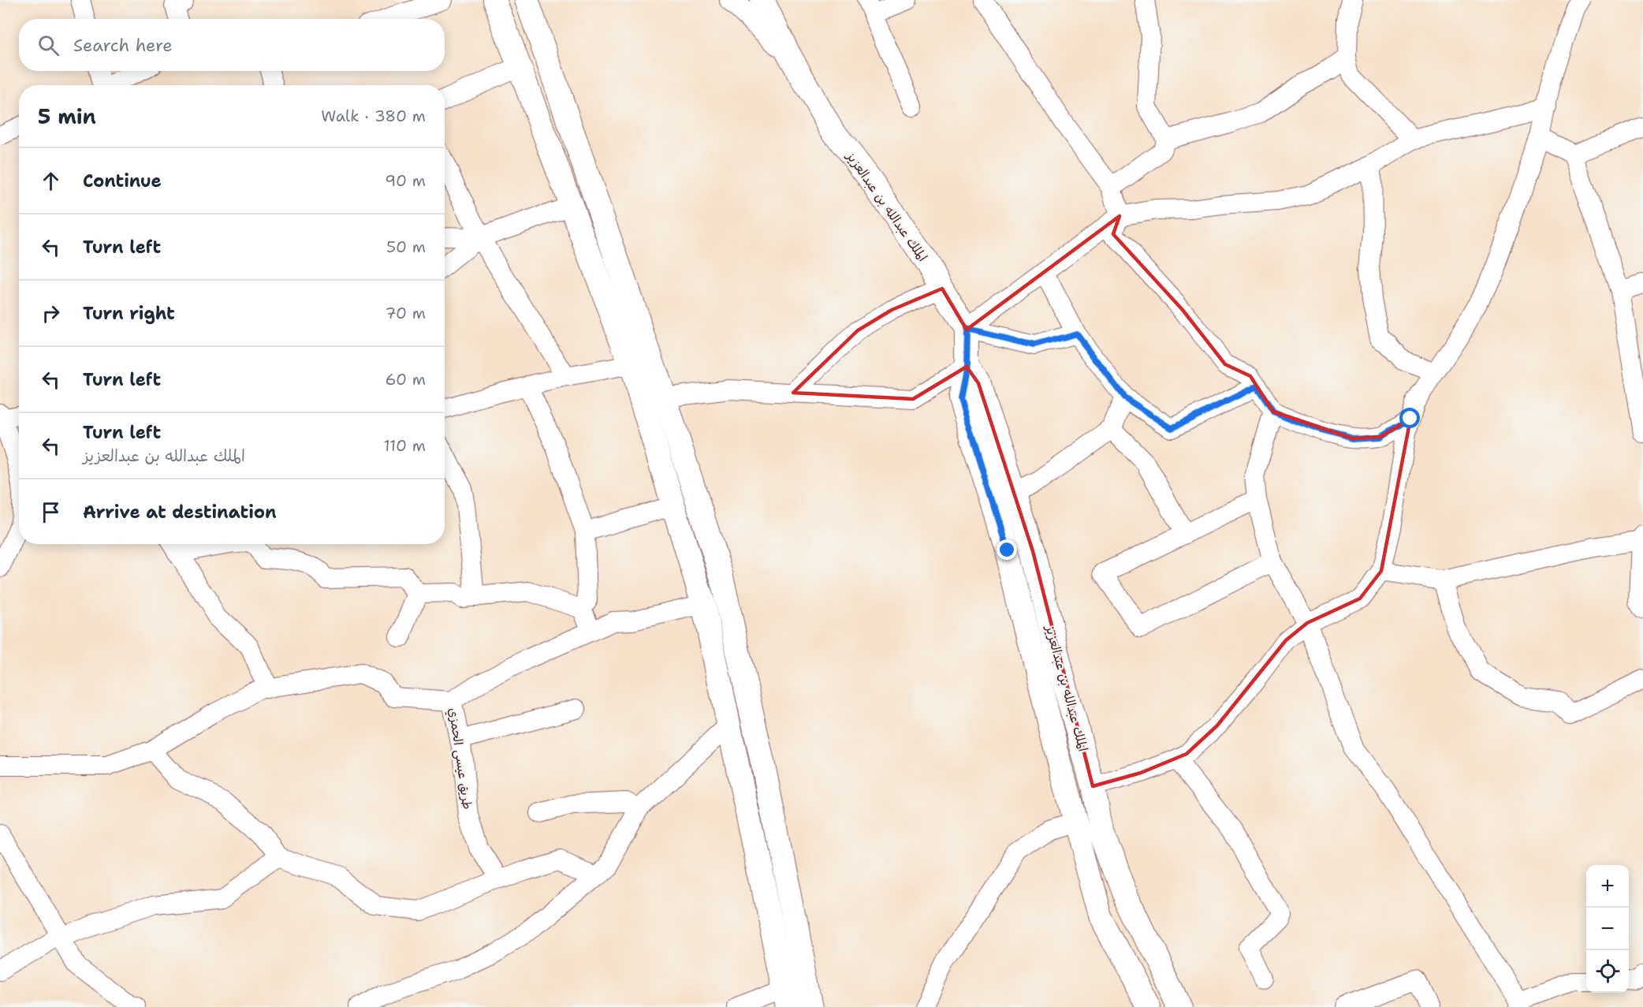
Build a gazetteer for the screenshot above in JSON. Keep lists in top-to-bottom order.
{
  "streets": {
    "main road": ["الملك عبدالله بن عبدالعزيز"],
    "street": ["طريق عيسى الحمزي"]
  },
  "page": {
    "search": "Search here",
    "heading": ["5 min", "Walk · 380 m"],
    "list": [
      ["Continue", "90 m"],
      ["Turn left", "50 m"],
      ["Turn right", "70 m"],
      ["Turn left", "60 m"],
      ["Turn left", "الملك عبدالله بن عبدالعزيز", "110 m"],
      "Arrive at destination"
    ],
    "map_buttons": ["+", "−"]
  }
}
